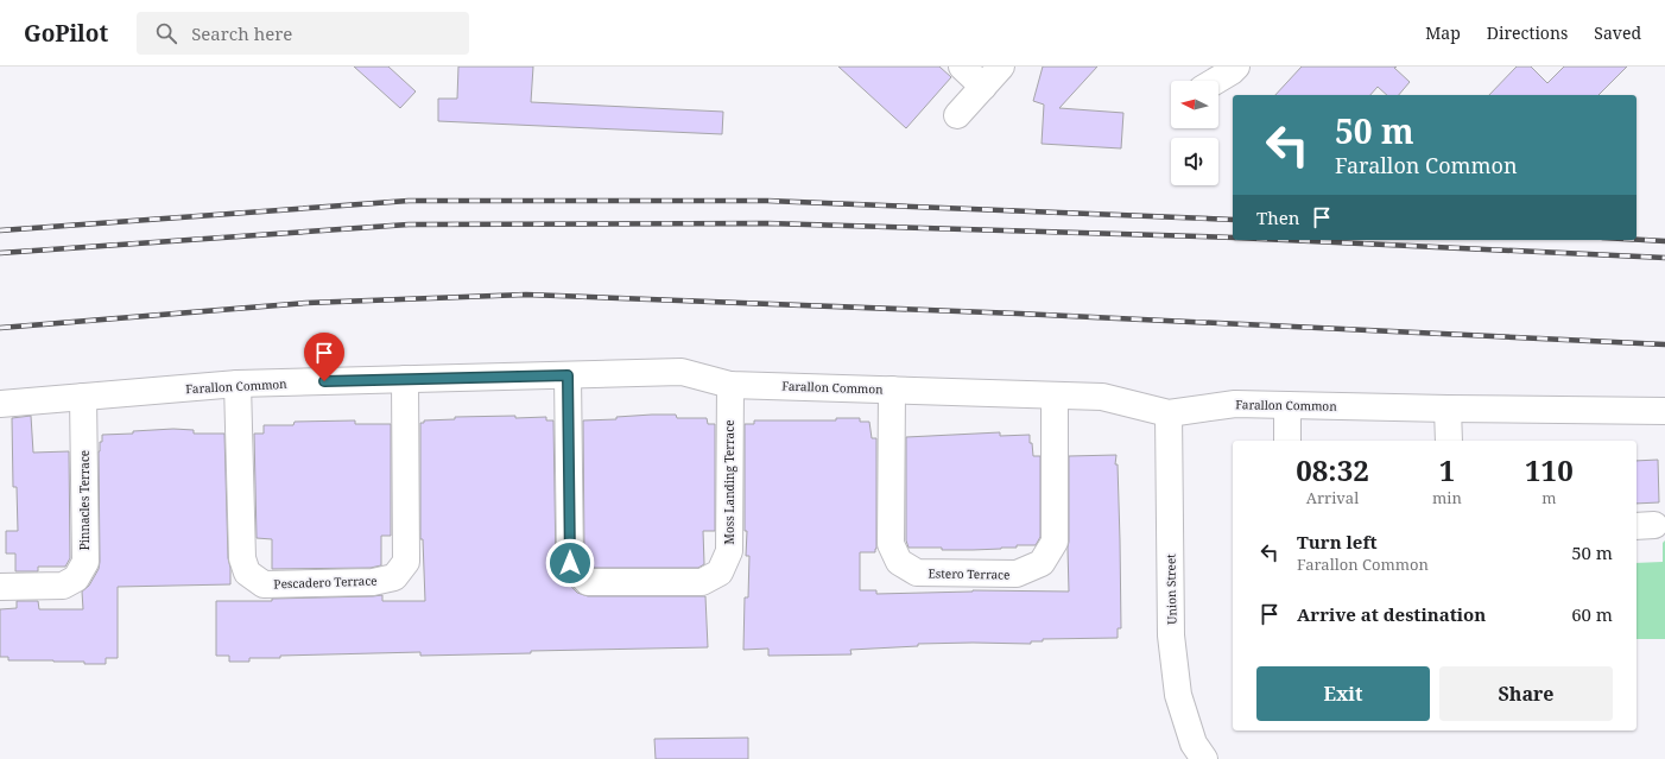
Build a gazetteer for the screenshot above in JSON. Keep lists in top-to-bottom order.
{
  "streets": {
    "street": [
      "Farallon Common",
      "Moss Landing Terrace",
      "Pinnacles Terrace",
      "Estero Terrace",
      "Pescadero Terrace",
      "Union Street"
    ]
  },
  "crossings": [
    ["Farallon Common", "Moss Landing Terrace"],
    ["Farallon Common", "Pinnacles Terrace"],
    ["Farallon Common", "Estero Terrace"],
    ["Farallon Common", "Pescadero Terrace"],
    ["Farallon Common", "Union Street"]
  ],
  "north": "left",
  "page": {
    "header": "GoPilot",
    "search": "Search here",
    "nav": ["Map", "Directions", "Saved"],
    "turn": ["50 m", "Farallon Common"],
    "then": "Then",
    "eta": [
      "08:32",
      "Arrival",
      "1",
      "min",
      "110",
      "m"
    ],
    "list": [
      {
        "name": "Turn left",
        "note": "Farallon Common",
        "value": "50 m"
      },
      {
        "name": "Arrive at destination",
        "value": "60 m"
      }
    ],
    "buttons": ["Exit", "Share"]
  }
}
